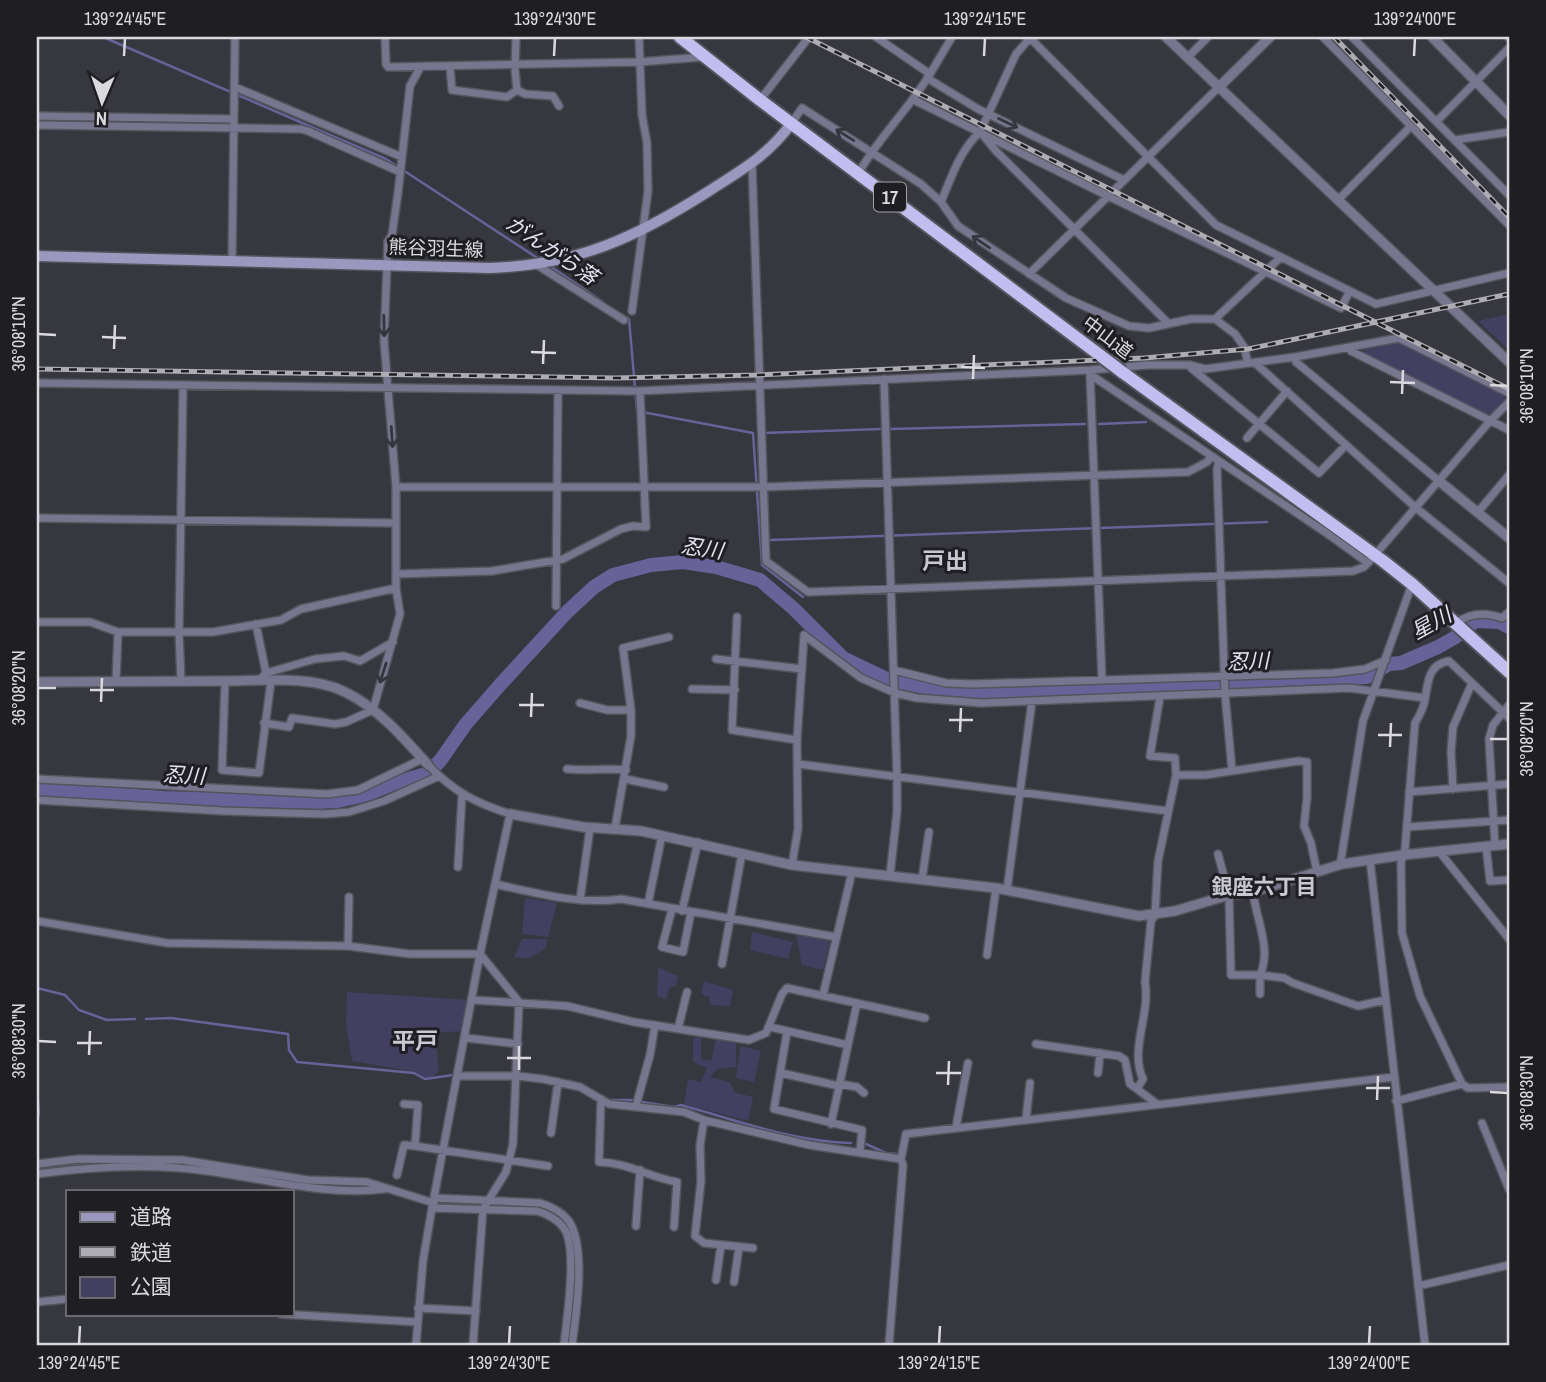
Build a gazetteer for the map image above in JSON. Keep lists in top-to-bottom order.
{
  "streets": {
    "highway": ["17", "中山道"],
    "main road": ["熊谷羽生線"]
  },
  "crossings": [
    ["熊谷羽生線", "中山道"]
  ],
  "districts": ["戸出", "銀座六丁目", "平戸"],
  "water": ["がんがら落", "忍川", "星川"],
  "legend": ["道路", "鉄道", "公園"],
  "north": "bottom",
  "coordinates": [
    "139°24'45\"E",
    "139°24'30\"E",
    "139°24'15\"E",
    "139°24'00\"E",
    "36°08'10\"N",
    "36°08'20\"N",
    "36°08'30\"N"
  ]
}
